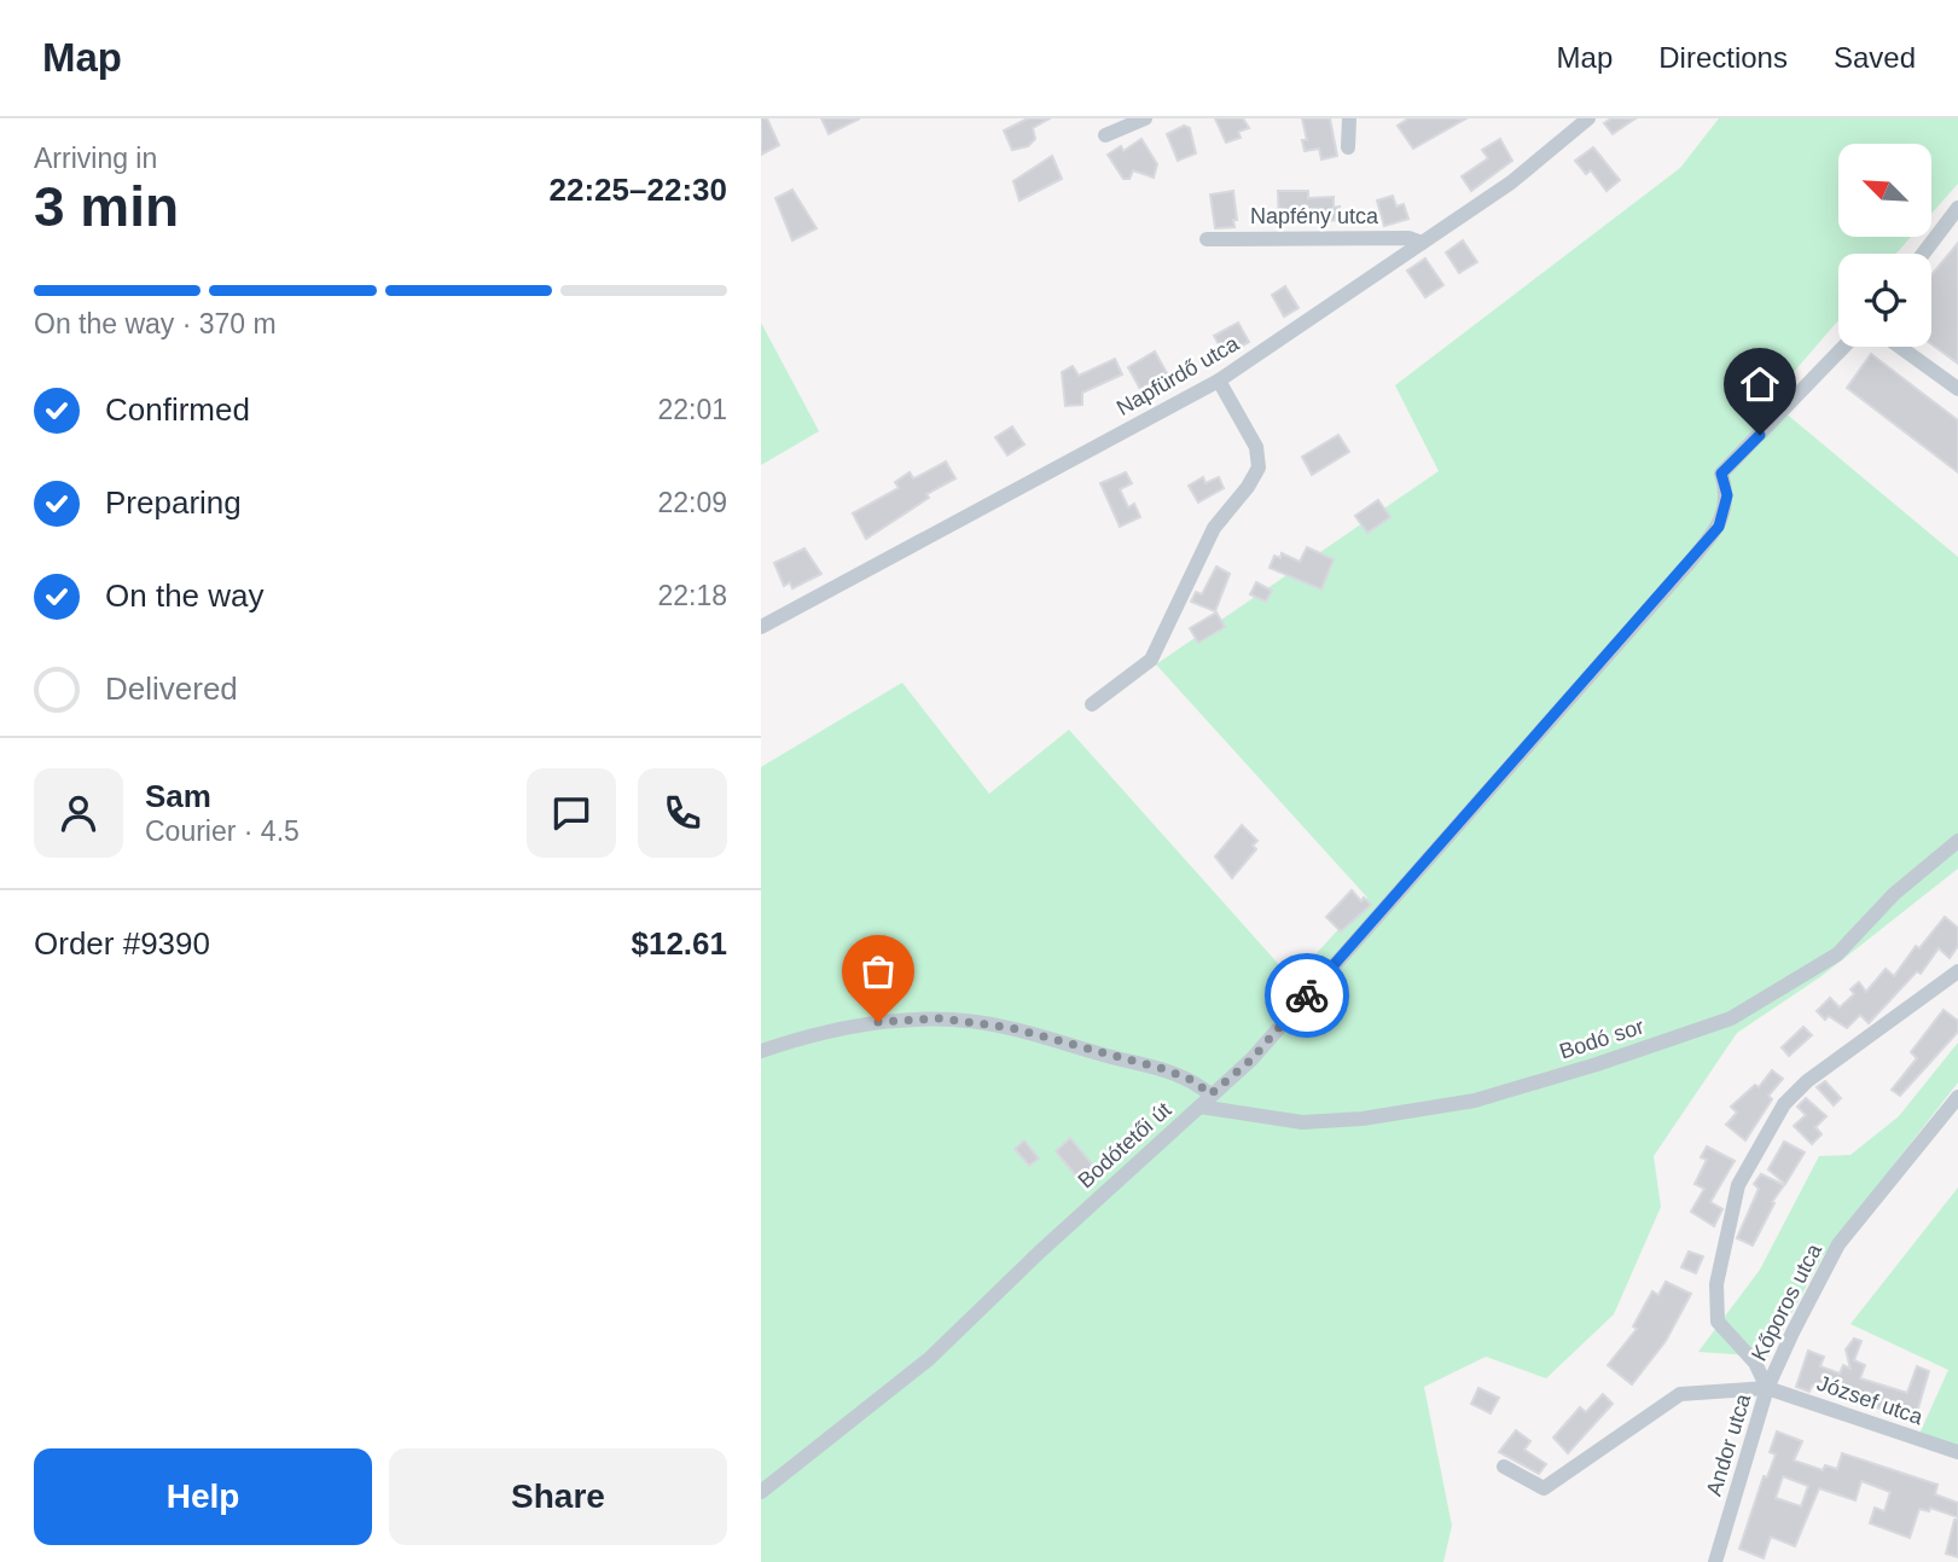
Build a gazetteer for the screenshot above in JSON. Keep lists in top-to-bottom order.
{
  "streets": {
    "street": [
      "Napfény utca",
      "Napfürdő utca",
      "Bodó sor",
      "Bodótetői út",
      "Kőporos utca",
      "József utca",
      "Andor utca"
    ]
  },
  "crossings": [
    ["Napfény utca", "Napfürdő utca"],
    ["Bodó sor", "Bodótetői út"],
    ["Kőporos utca", "József utca"],
    ["Kőporos utca", "Andor utca"],
    ["József utca", "Andor utca"]
  ],
  "north": "top left",
  "page": {
    "header": "Map",
    "nav": ["Map", "Directions", "Saved"],
    "heading": ["3 min", "Arriving in", "22:25–22:30"],
    "panel": [
      "Sam",
      "Courier · 4.5",
      "Order #9390",
      "$12.61"
    ],
    "bar": "On the way · 370 m",
    "list": [
      ["Confirmed", "22:01"],
      ["Preparing", "22:09"],
      ["On the way", "22:18"],
      "Delivered"
    ],
    "buttons": ["Help", "Share"]
  }
}
